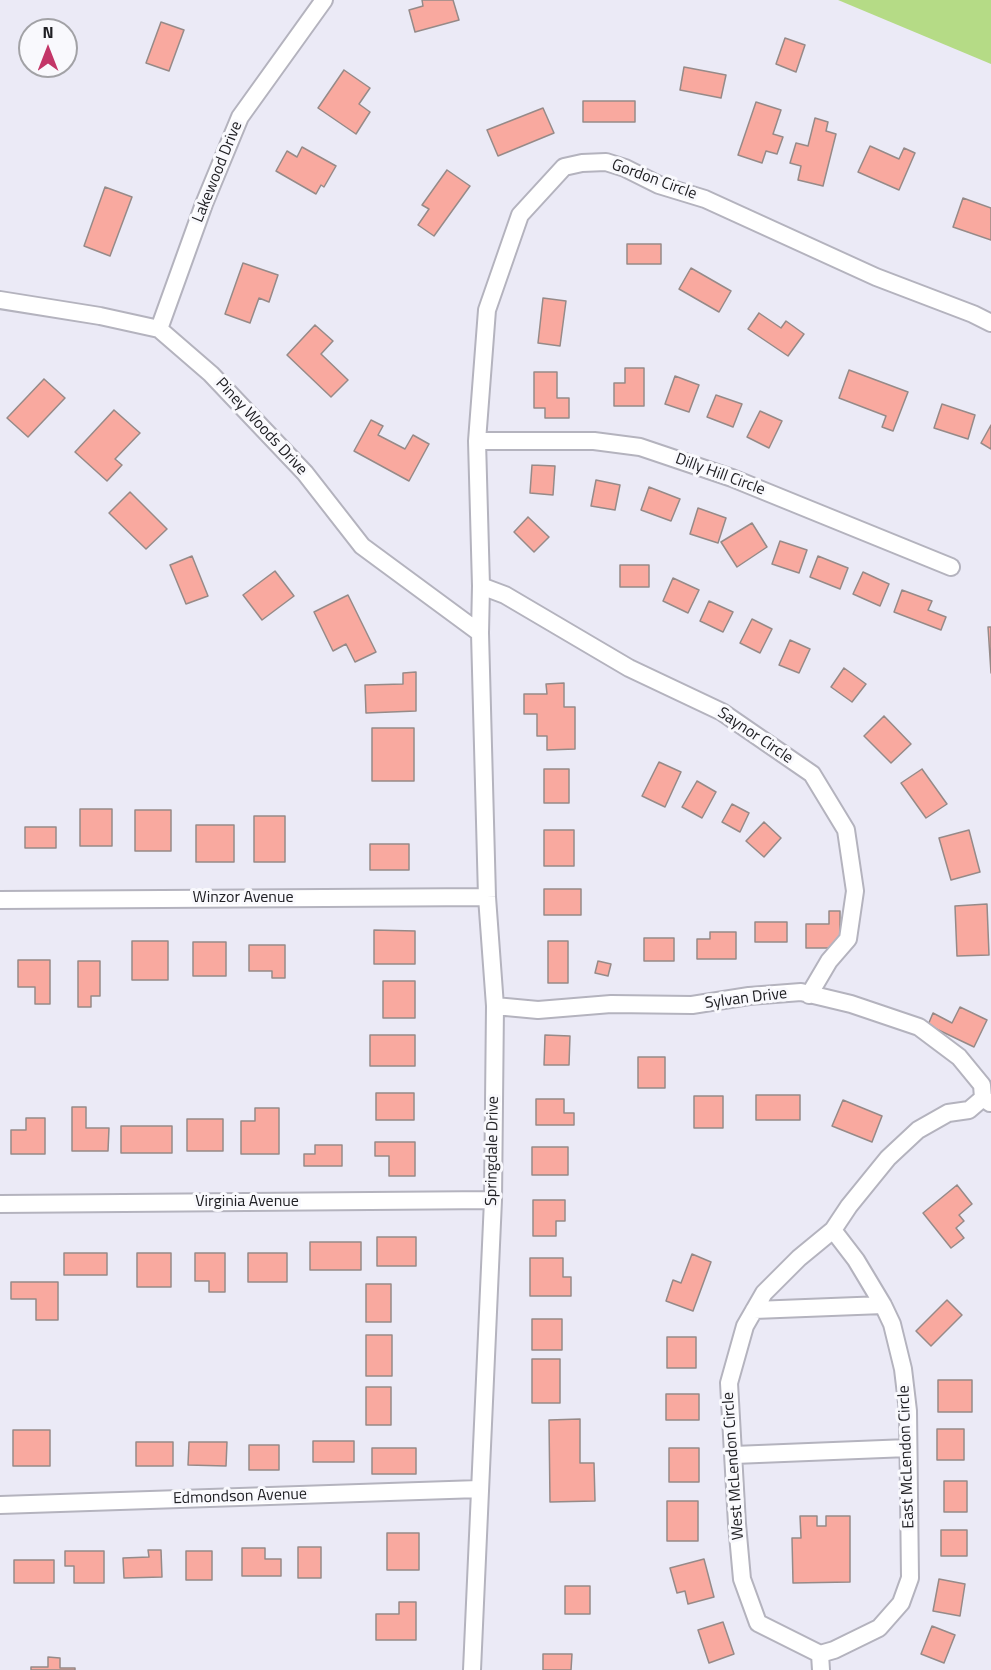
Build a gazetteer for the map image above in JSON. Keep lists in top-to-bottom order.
{
  "streets": {
    "street": [
      "Lakewood Drive",
      "Gordon Circle",
      "Piney Woods Drive",
      "Dilly Hill Circle",
      "Saynor Circle",
      "Winzor Avenue",
      "Sylvan Drive",
      "Springdale Drive",
      "Virginia Avenue",
      "East McLendon Circle",
      "West McLendon Circle",
      "Edmondson Avenue"
    ]
  },
  "crossings": [
    ["Lakewood Drive", "Piney Woods Drive"],
    ["Gordon Circle", "Piney Woods Drive"],
    ["Gordon Circle", "Dilly Hill Circle"],
    ["Gordon Circle", "Saynor Circle"],
    ["Gordon Circle", "Springdale Drive"],
    ["Piney Woods Drive", "Springdale Drive"],
    ["Saynor Circle", "Sylvan Drive"],
    ["Winzor Avenue", "Springdale Drive"],
    ["Sylvan Drive", "Springdale Drive"],
    ["Sylvan Drive", "West McLendon Circle"],
    ["Springdale Drive", "Virginia Avenue"],
    ["Springdale Drive", "Edmondson Avenue"],
    ["East McLendon Circle", "West McLendon Circle"]
  ],
  "north": "top"
}
